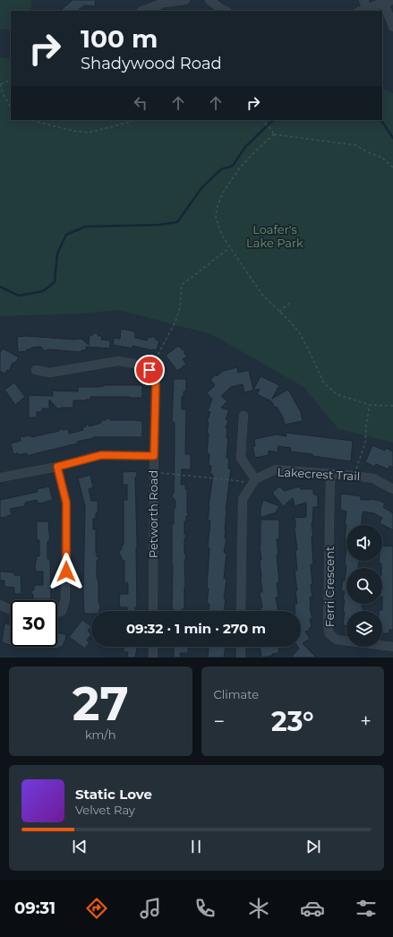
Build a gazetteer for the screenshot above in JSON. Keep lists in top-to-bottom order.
{
  "streets": {
    "street": ["Lakecrest Trail", "Petworth Road", "Ferri Crescent"]
  },
  "crossings": [
    ["Lakecrest Trail", "Ferri Crescent"]
  ],
  "parks": ["Loafer's Lake Park"],
  "page": {
    "turn": ["100 m", "Shadywood Road"],
    "limit": "30",
    "trip": "09:32 · 1 min · 270 m",
    "tile": [
      ["27", "km/h"],
      "Climate"
    ],
    "heat": ["−", "23°", "+"],
    "song": ["Static Love", "Velvet Ray"],
    "tabs": "09:31"
  }
}
